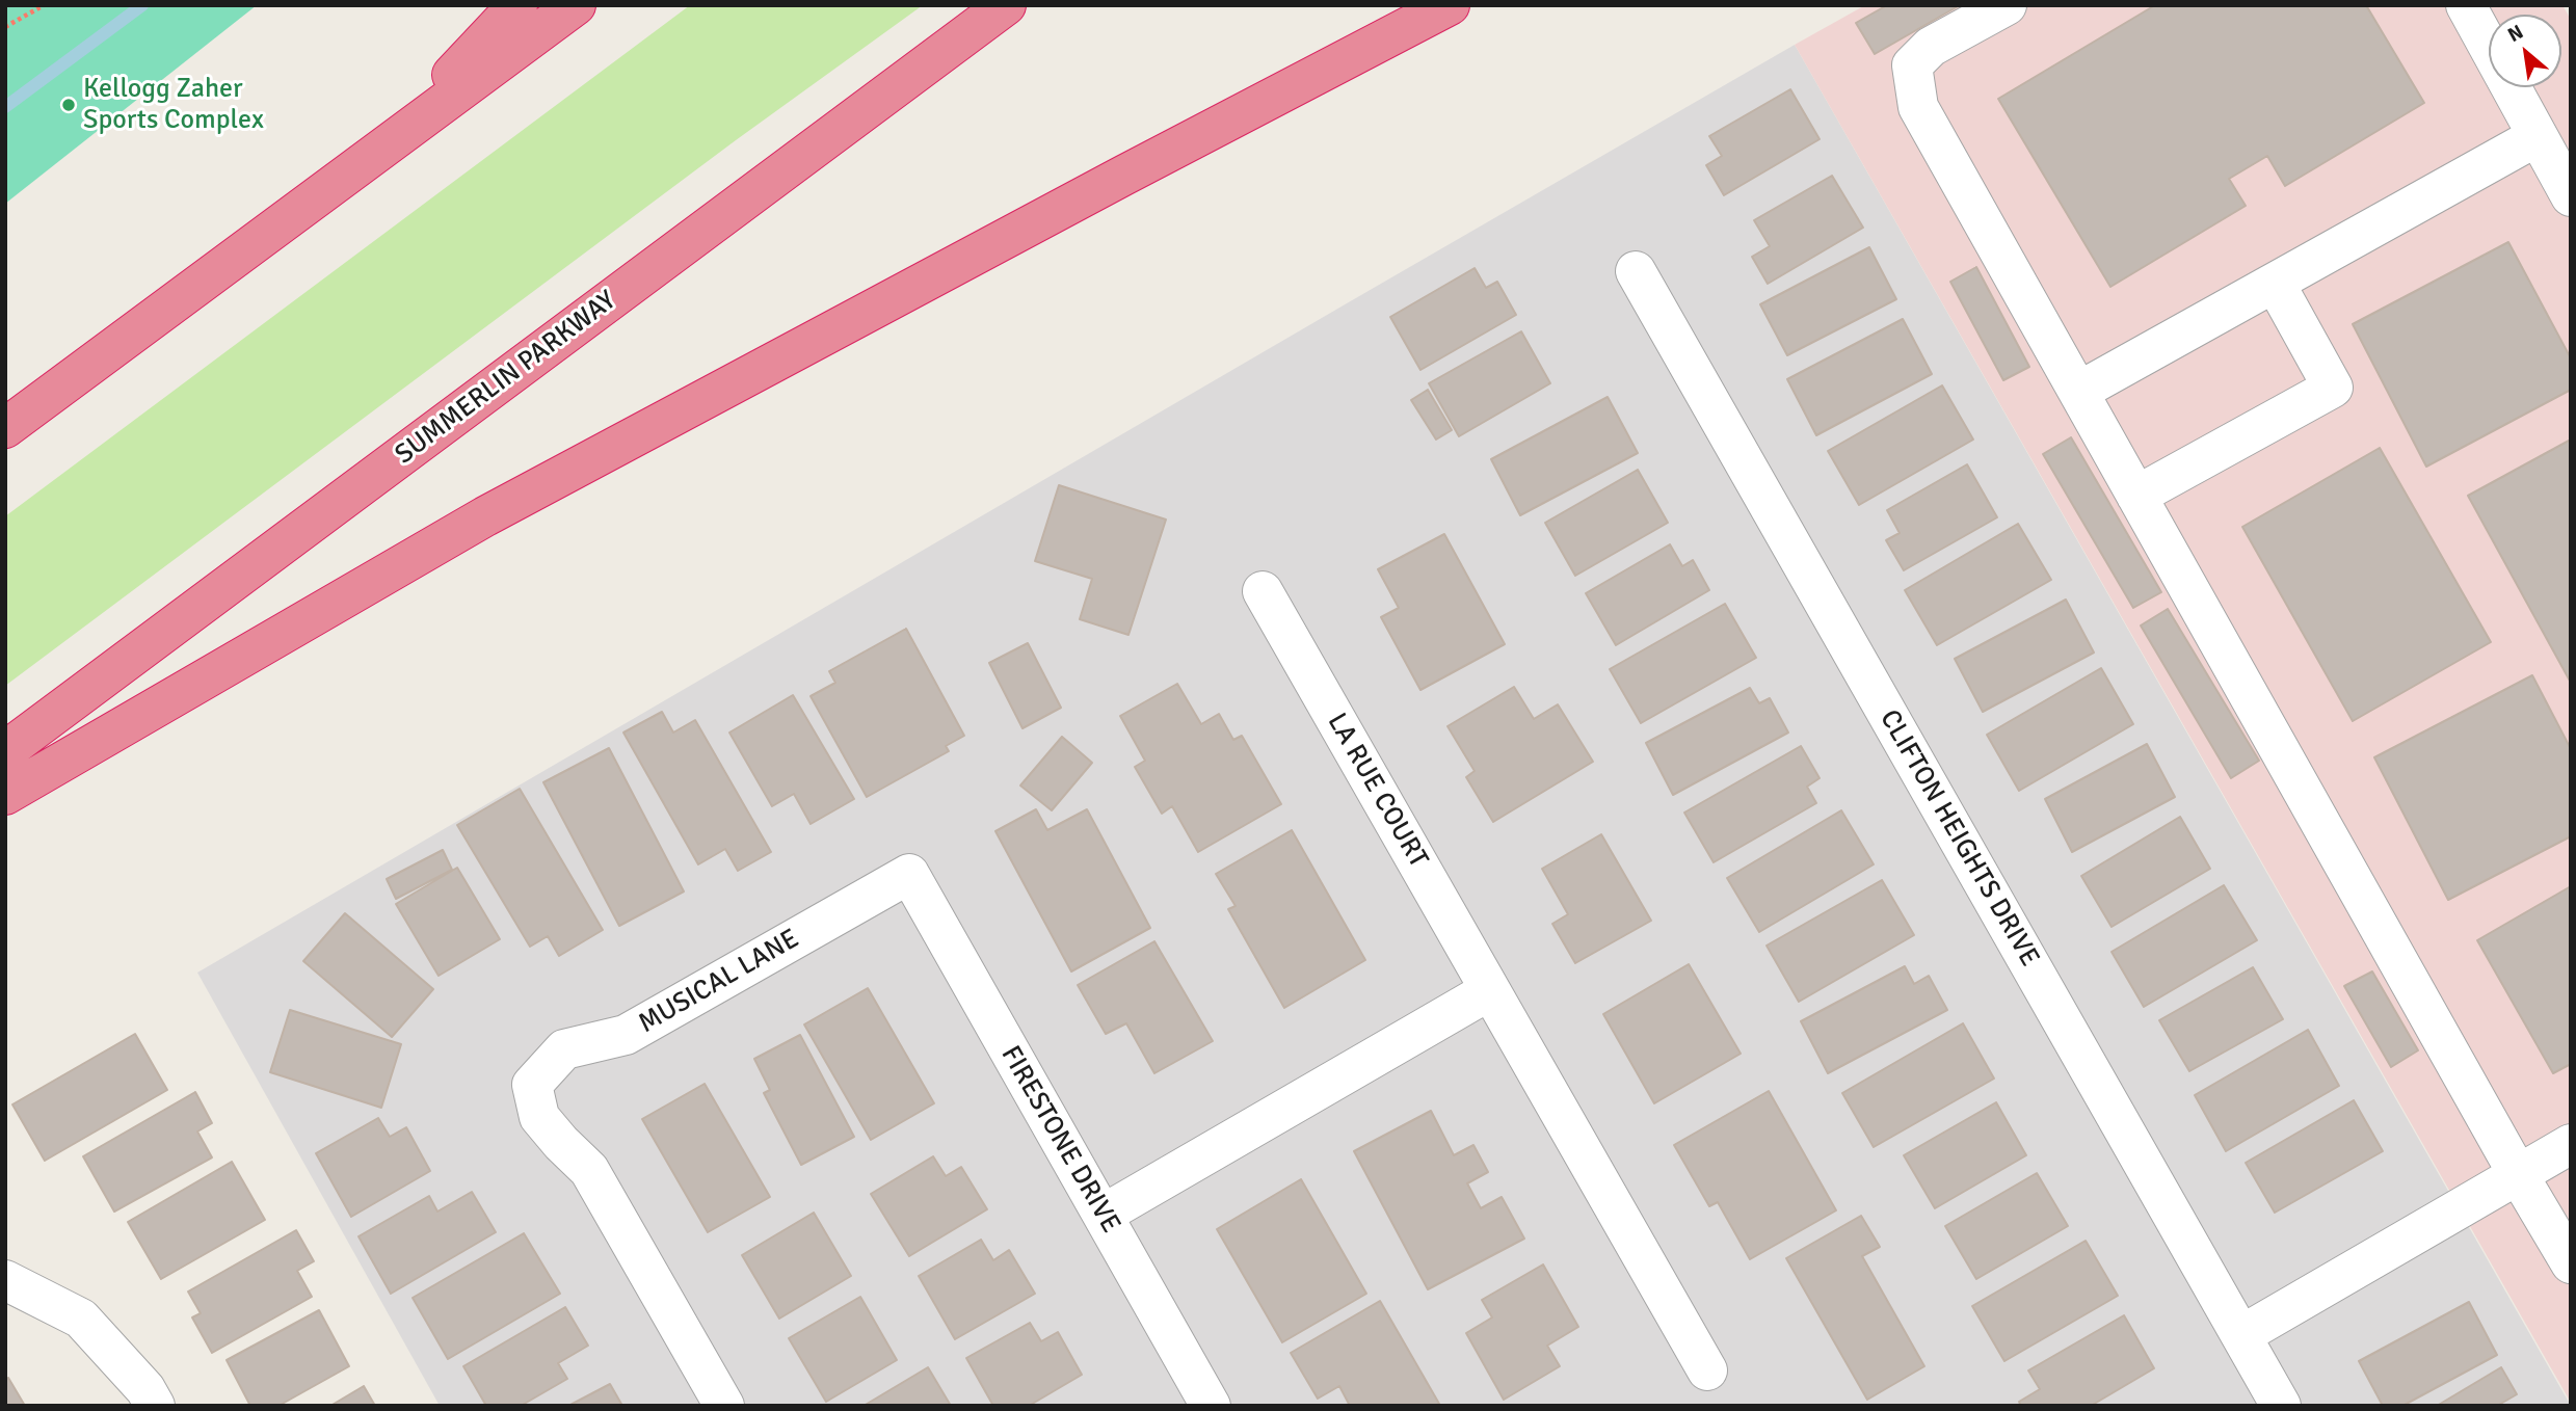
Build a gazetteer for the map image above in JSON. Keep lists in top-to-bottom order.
{
  "streets": {
    "highway": ["SUMMERLIN PARKWAY"],
    "street": [
      "LA RUE COURT",
      "CLIFTON HEIGHTS DRIVE",
      "MUSICAL LANE",
      "FIRESTONE DRIVE"
    ]
  },
  "crossings": [
    ["MUSICAL LANE", "FIRESTONE DRIVE"]
  ],
  "places": ["Kellogg Zaher Sports Complex"],
  "north": "top left"
}
